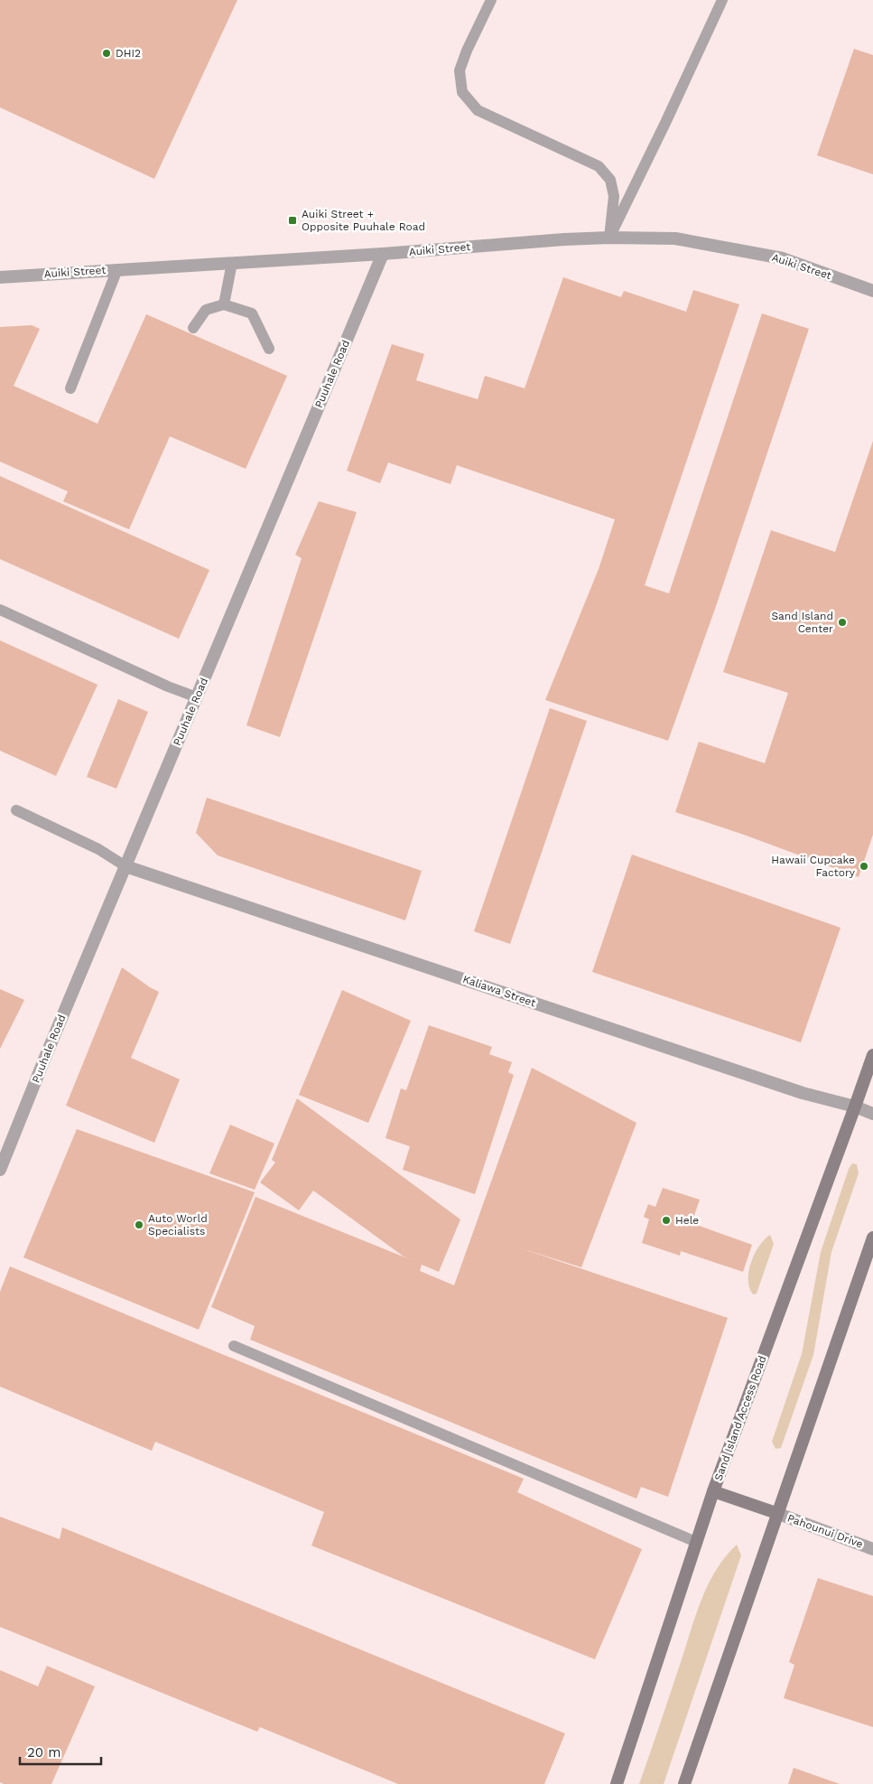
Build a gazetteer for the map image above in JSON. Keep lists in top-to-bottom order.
{
  "streets": {
    "main road": ["Sand Island Access Road"],
    "street": [
      "Auiki Street",
      "Puuhale Road",
      "Kaliawa Street",
      "Pahounui Drive"
    ]
  },
  "crossings": [
    ["Auiki Street", "Puuhale Road"],
    ["Puuhale Road", "Kaliawa Street"],
    ["Kaliawa Street", "Sand Island Access Road"]
  ],
  "places": {
    "other": [
      "DHI2",
      "Sand Island Center",
      "Hawaii Cupcake Factory",
      "Hele",
      "Auto World Specialists"
    ],
    "transit": ["Auiki Street + Opposite Puuhale Road"]
  },
  "scale_bar": "20 m"
}
